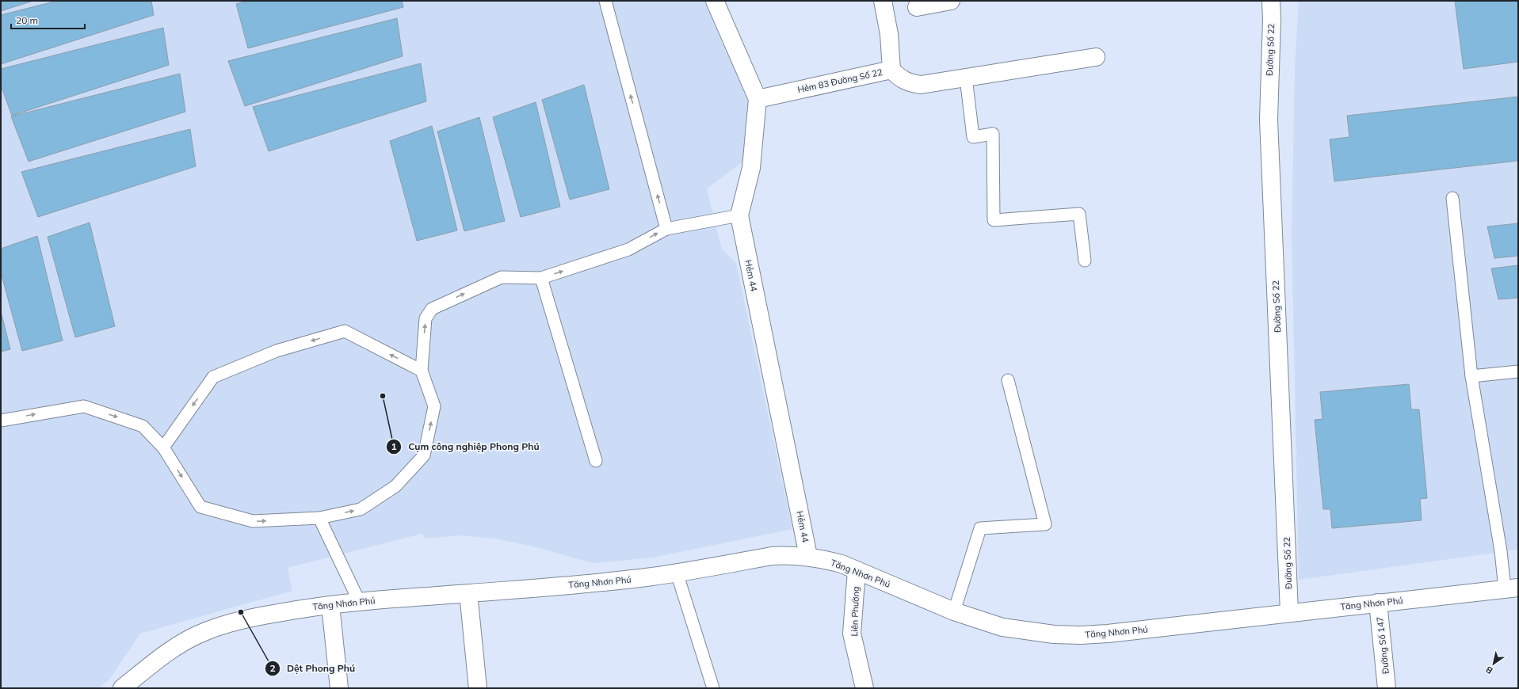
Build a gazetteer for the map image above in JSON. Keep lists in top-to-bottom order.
{
  "streets": {
    "street": [
      "Đường Số 22",
      "Hẻm 83 Đường Số 22",
      "Hẻm 44",
      "Tăng Nhơn Phú",
      "Liên Phường",
      "Đường Số 147"
    ]
  },
  "crossings": [
    ["Đường Số 22", "Tăng Nhơn Phú"],
    ["Hẻm 83 Đường Số 22", "Hẻm 44"],
    ["Hẻm 44", "Tăng Nhơn Phú"],
    ["Tăng Nhơn Phú", "Liên Phường"],
    ["Tăng Nhơn Phú", "Đường Số 147"]
  ],
  "places": ["Cụm công nghiệp Phong Phú", "Dệt Phong Phú"],
  "scale_bar": "20 m",
  "north": "bottom left"
}
